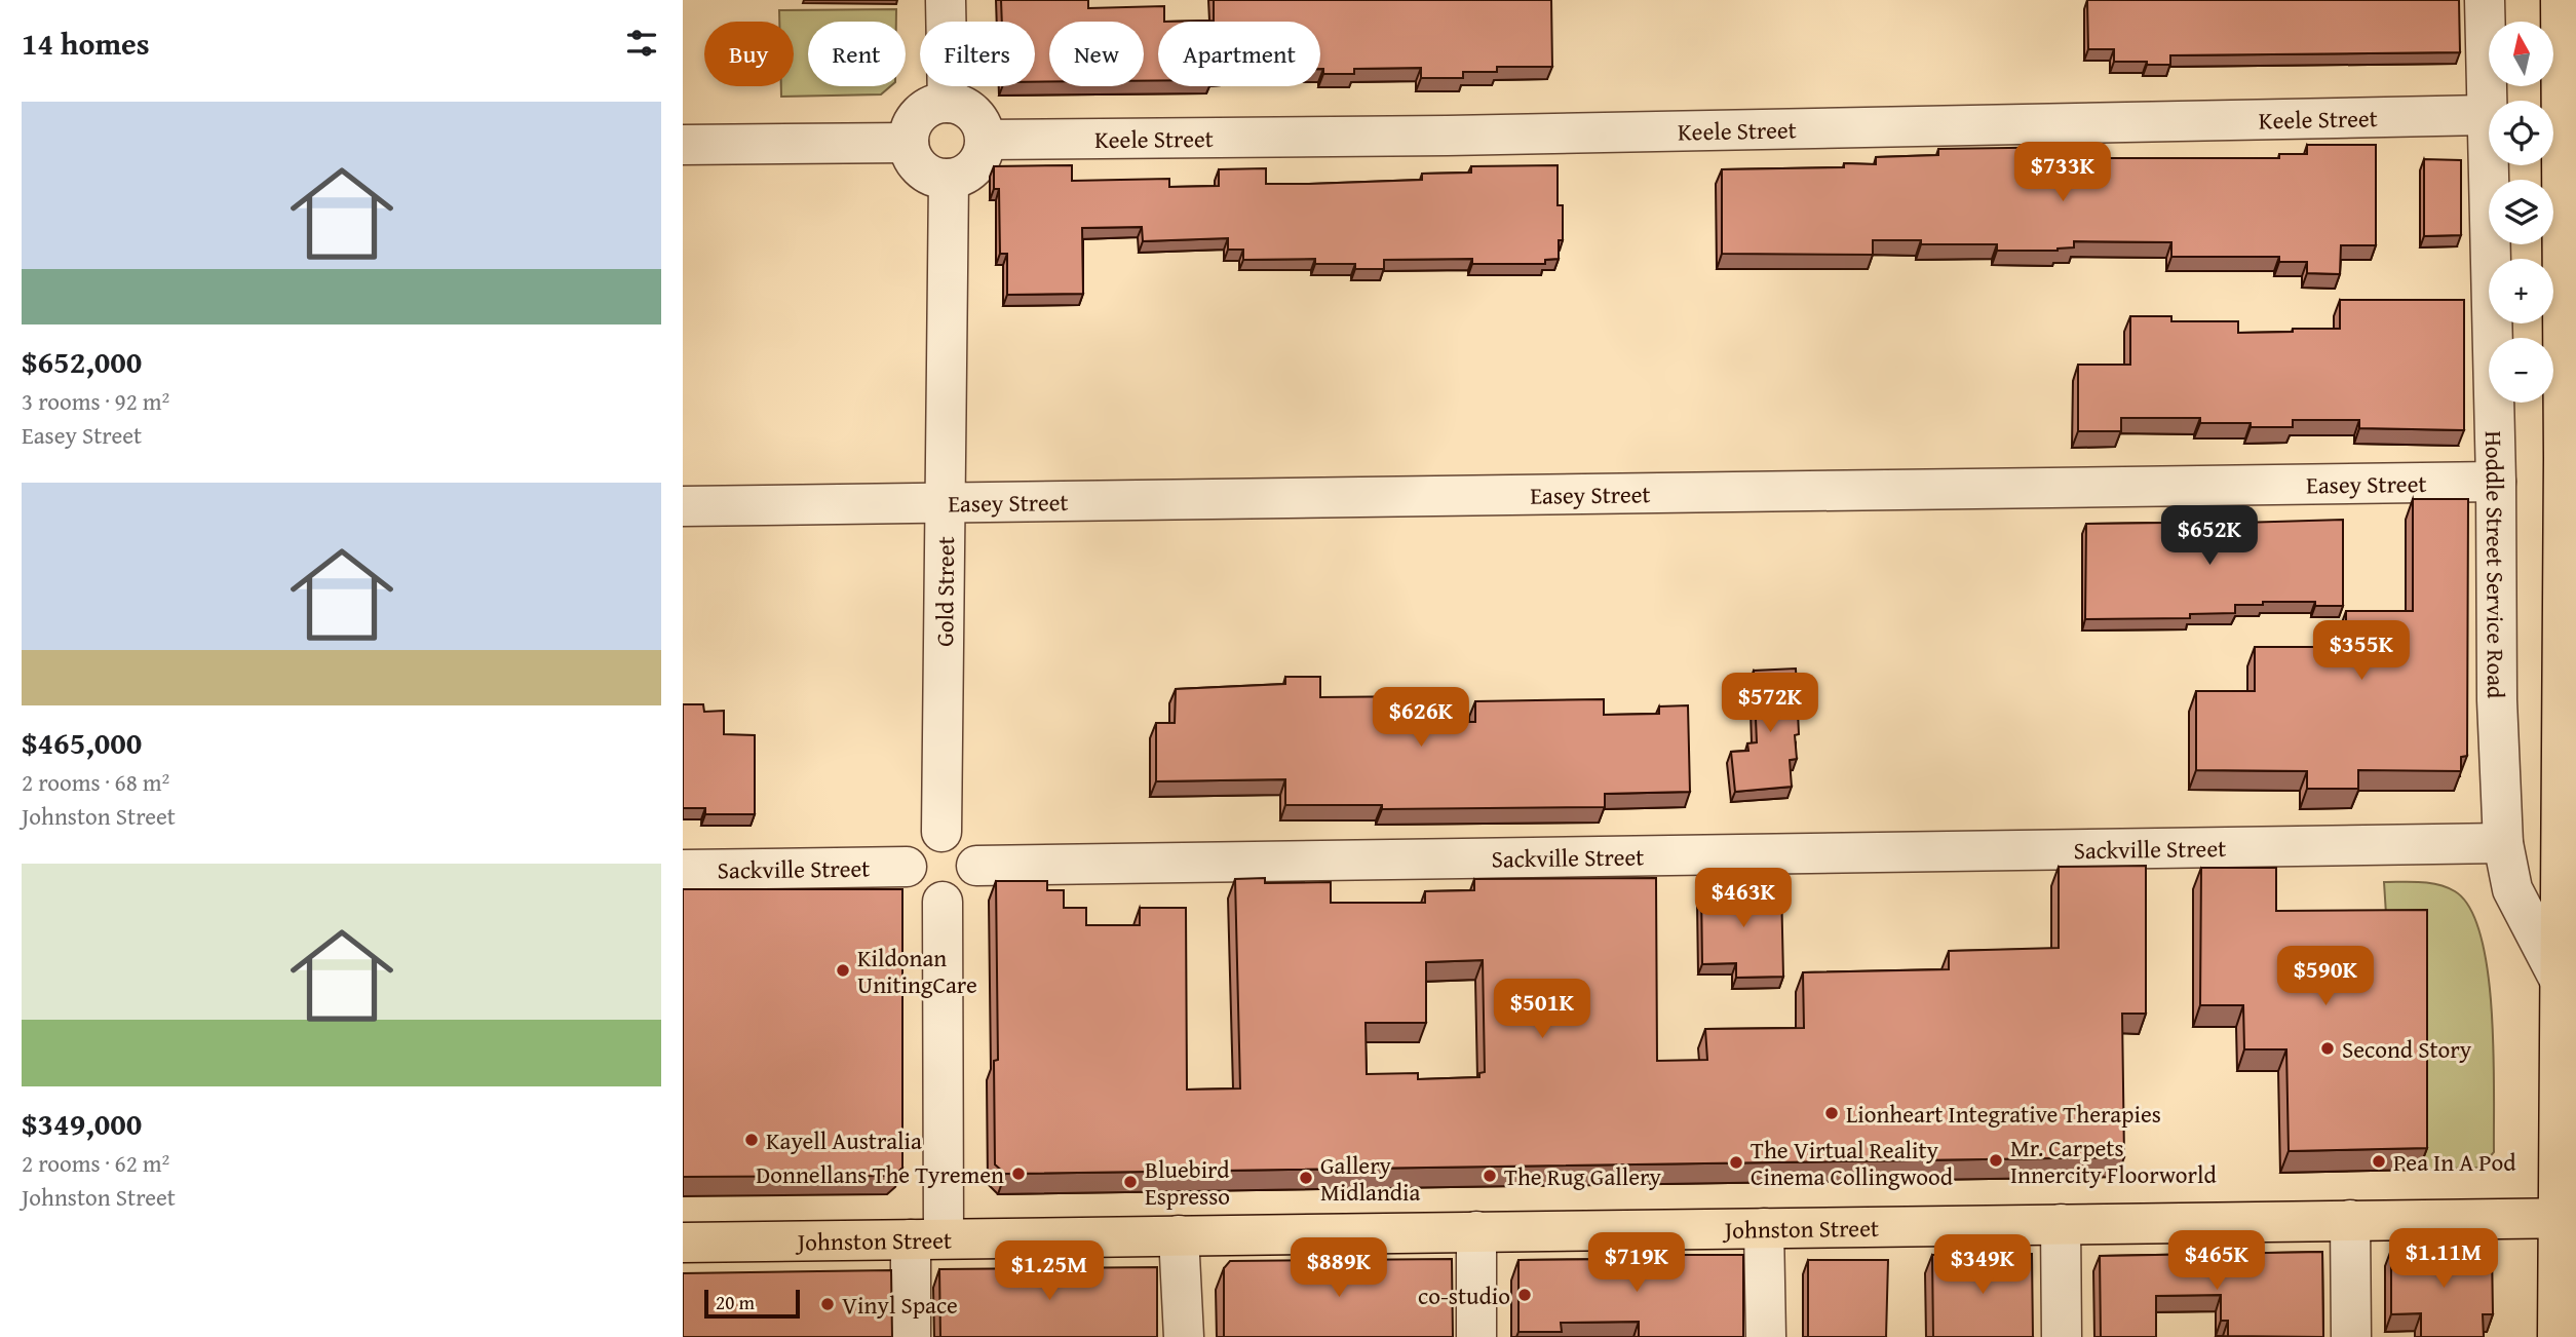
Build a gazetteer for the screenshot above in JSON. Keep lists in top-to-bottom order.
{
  "streets": {
    "main road": ["Johnston Street"],
    "street": [
      "Keele Street",
      "Easey Street",
      "Hoddle Street Service Road",
      "Gold Street",
      "Sackville Street"
    ]
  },
  "crossings": [
    ["Keele Street", "Hoddle Street Service Road"],
    ["Keele Street", "Gold Street"],
    ["Easey Street", "Hoddle Street Service Road"],
    ["Easey Street", "Gold Street"],
    ["Hoddle Street Service Road", "Sackville Street"],
    ["Gold Street", "Sackville Street"]
  ],
  "places": [
    "Kildonan UnitingCare",
    "Second Story",
    "Lionheart Integrative Therapies",
    "Kayell Australia",
    "Mr. Carpets Innercity Floorworld",
    "Pea In A Pod",
    "The Virtual Reality Cinema Collingwood",
    "Donnellans The Tyremen",
    "The Rug Gallery",
    "Gallery Midlandia",
    "Bluebird Espresso",
    "co-studio",
    "Vinyl Space"
  ],
  "scale_bar": "20 m",
  "north": "top",
  "page": {
    "heading": "14 homes",
    "map_buttons": ["+", "−"],
    "chip": [
      "Buy",
      "Rent",
      "Filters",
      "New",
      "Apartment"
    ],
    "list": [
      {
        "name": "$652,000",
        "note": "3 rooms · 92 m² · Easey Street"
      },
      {
        "name": "$465,000",
        "note": "2 rooms · 68 m² · Johnston Street"
      },
      {
        "name": "$349,000",
        "note": "2 rooms · 62 m² · Johnston Street"
      }
    ],
    "price": [
      "$733K",
      "$652K",
      "$355K",
      "$572K",
      "$626K",
      "$463K",
      "$590K",
      "$501K",
      "$1.11M",
      "$465K",
      "$719K",
      "$349K",
      "$889K",
      "$1.25M"
    ],
    "scale": "20 m"
  }
}
